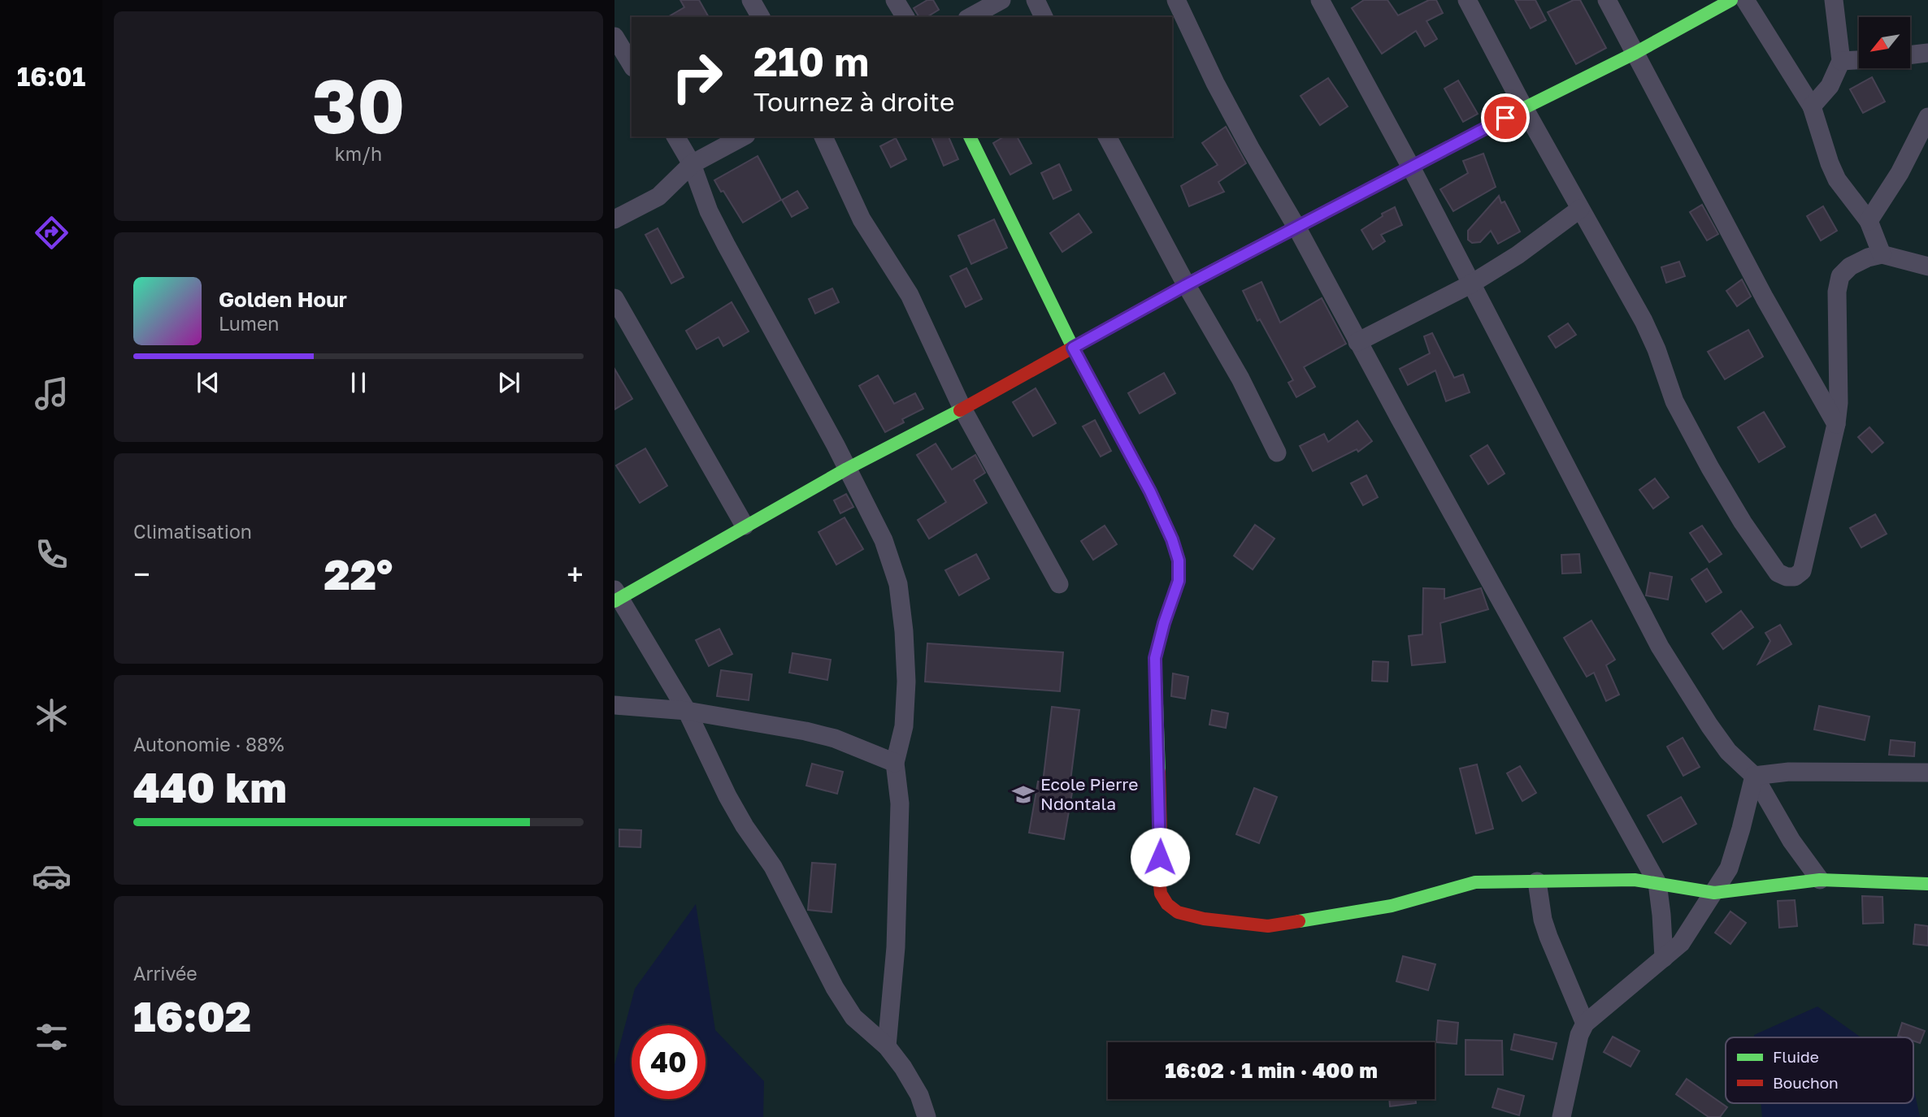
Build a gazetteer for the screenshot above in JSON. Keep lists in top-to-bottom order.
{
  "places": {
    "school or university": ["Ecole Pierre Ndontala"]
  },
  "legend": ["Fluide", "Bouchon"],
  "north": "bottom left",
  "page": {
    "tabs": "16:01",
    "tile": [
      ["30", "km/h"],
      "Climatisation",
      ["Autonomie · 88%", "440 km"],
      ["Arrivée", "16:02"]
    ],
    "turn": ["210 m", "Tournez à droite"],
    "song": ["Golden Hour", "Lumen"],
    "heat": ["−", "22°", "+"],
    "limit": "40",
    "trip": "16:02 · 1 min · 400 m"
  }
}
